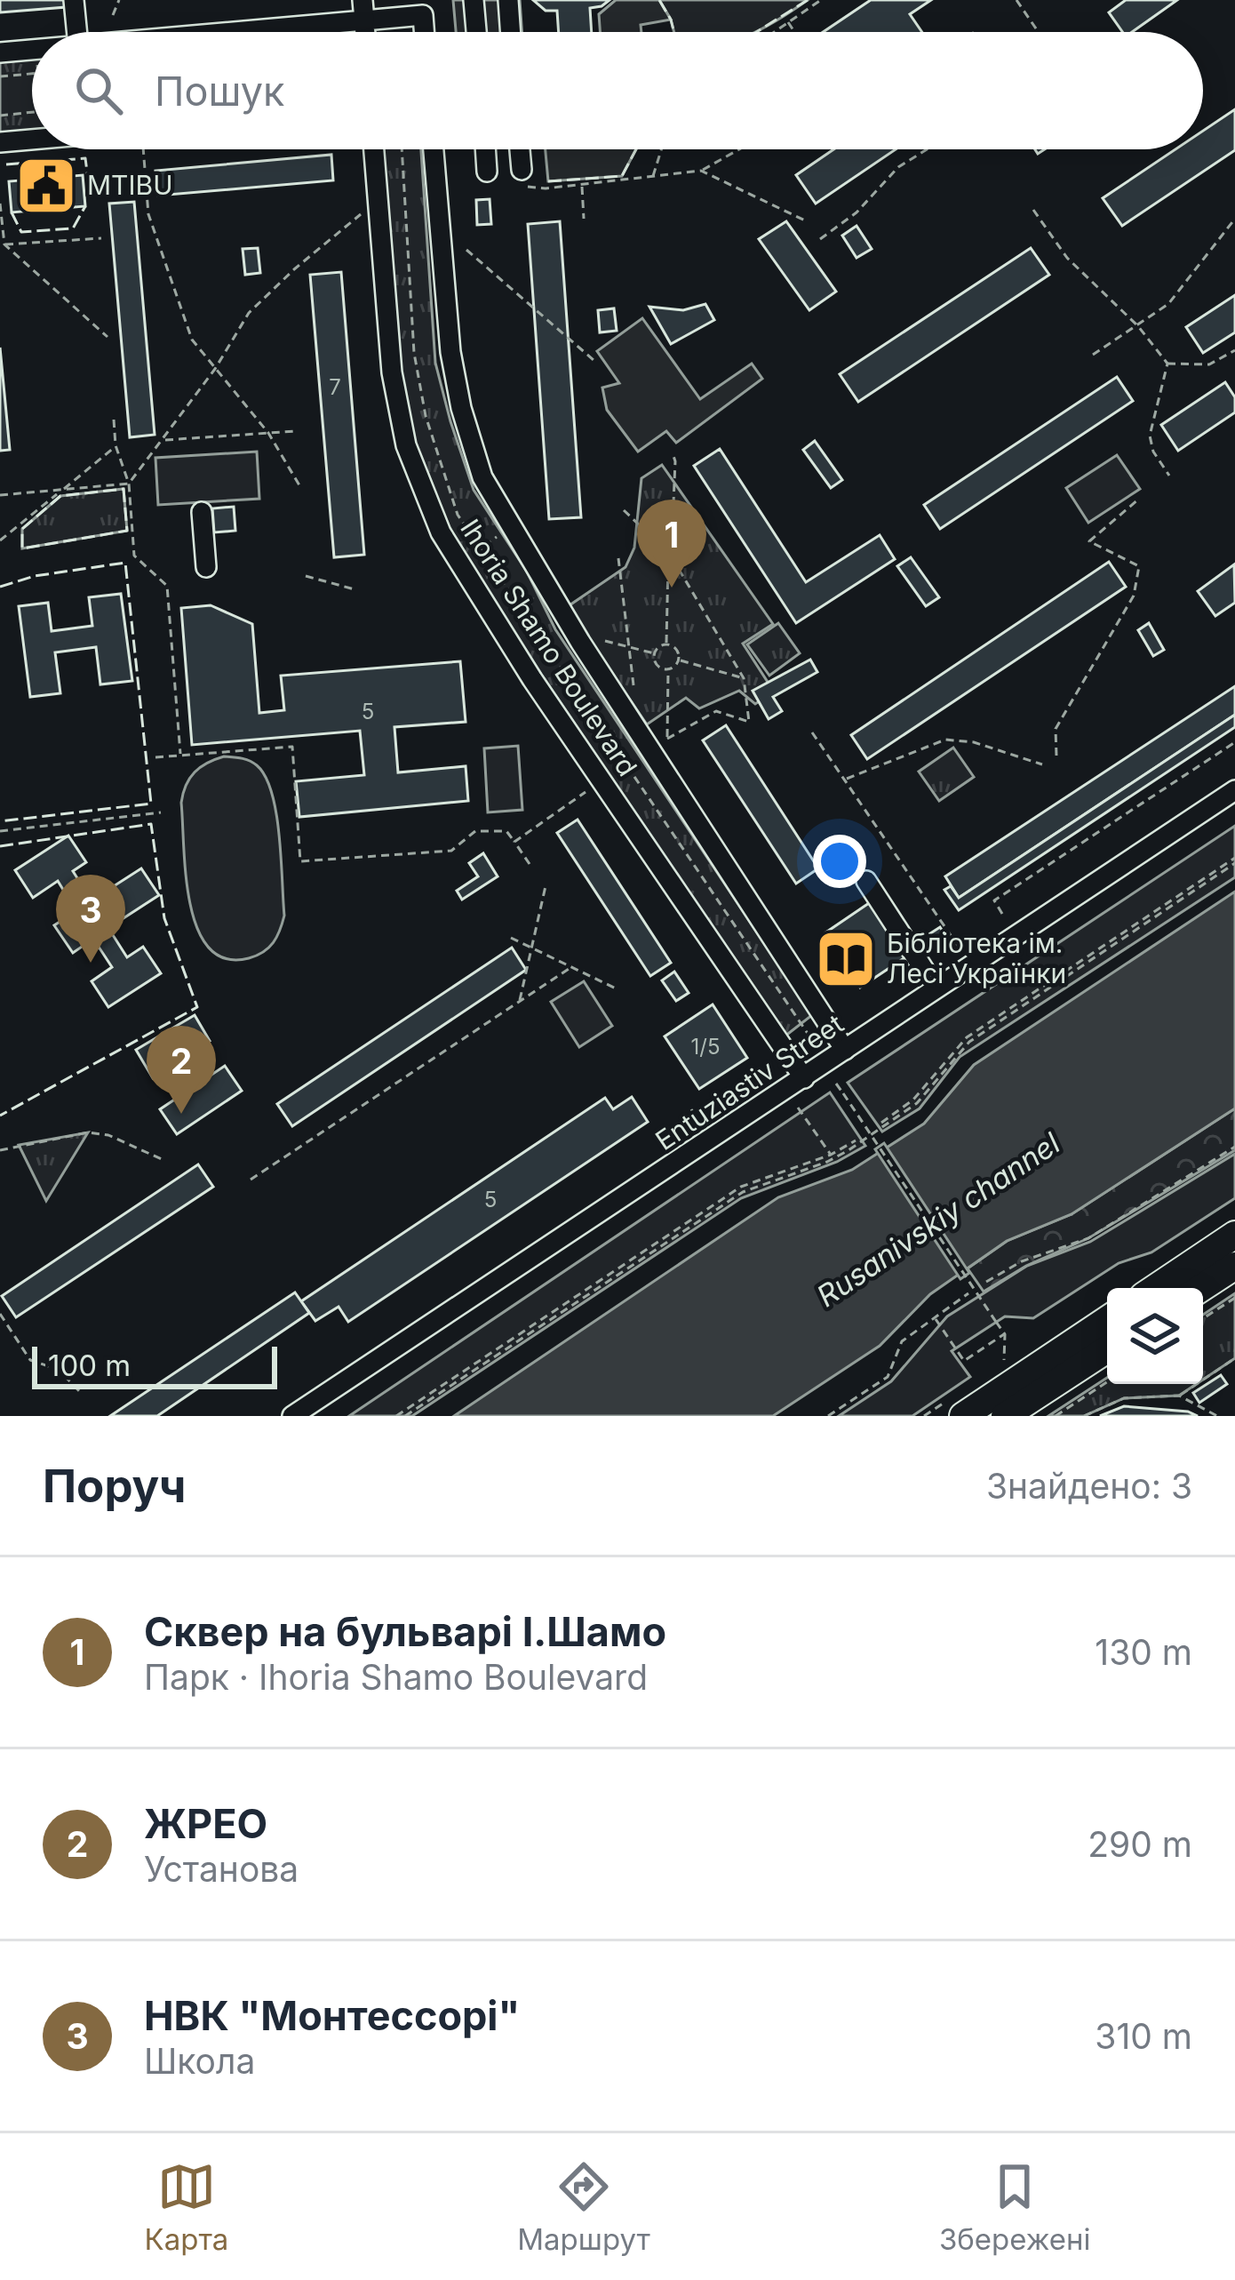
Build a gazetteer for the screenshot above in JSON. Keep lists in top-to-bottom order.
{
  "streets": {
    "street": ["Ihoria Shamo Boulevard", "Entuziastiv Street"]
  },
  "crossings": [
    ["Ihoria Shamo Boulevard", "Entuziastiv Street"]
  ],
  "water": ["Rusanivskiy channel"],
  "places": {
    "public building": ["MTIBU"],
    "library": ["Бібліотека ім. Лесі Українки"]
  },
  "house_numbers": [
    "7",
    "5",
    "1/5",
    "5"
  ],
  "scale_bar": "100 m",
  "page": {
    "search": "Пошук",
    "pins": ["1", "3", "2"],
    "scale": "100 m",
    "heading": ["Поруч", "Знайдено: 3"],
    "list": [
      {
        "mark": "1",
        "name": "Сквер на бульварі І.Шамо",
        "note": "Парк · Ihoria Shamo Boulevard",
        "value": "130 m"
      },
      {
        "mark": "2",
        "name": "ЖРЕО",
        "note": "Установа",
        "value": "290 m"
      },
      {
        "mark": "3",
        "name": "НВК \"Монтессорі\"",
        "note": "Школа",
        "value": "310 m"
      }
    ],
    "nav": ["Карта", "Маршрут", "Збережені"]
  }
}
